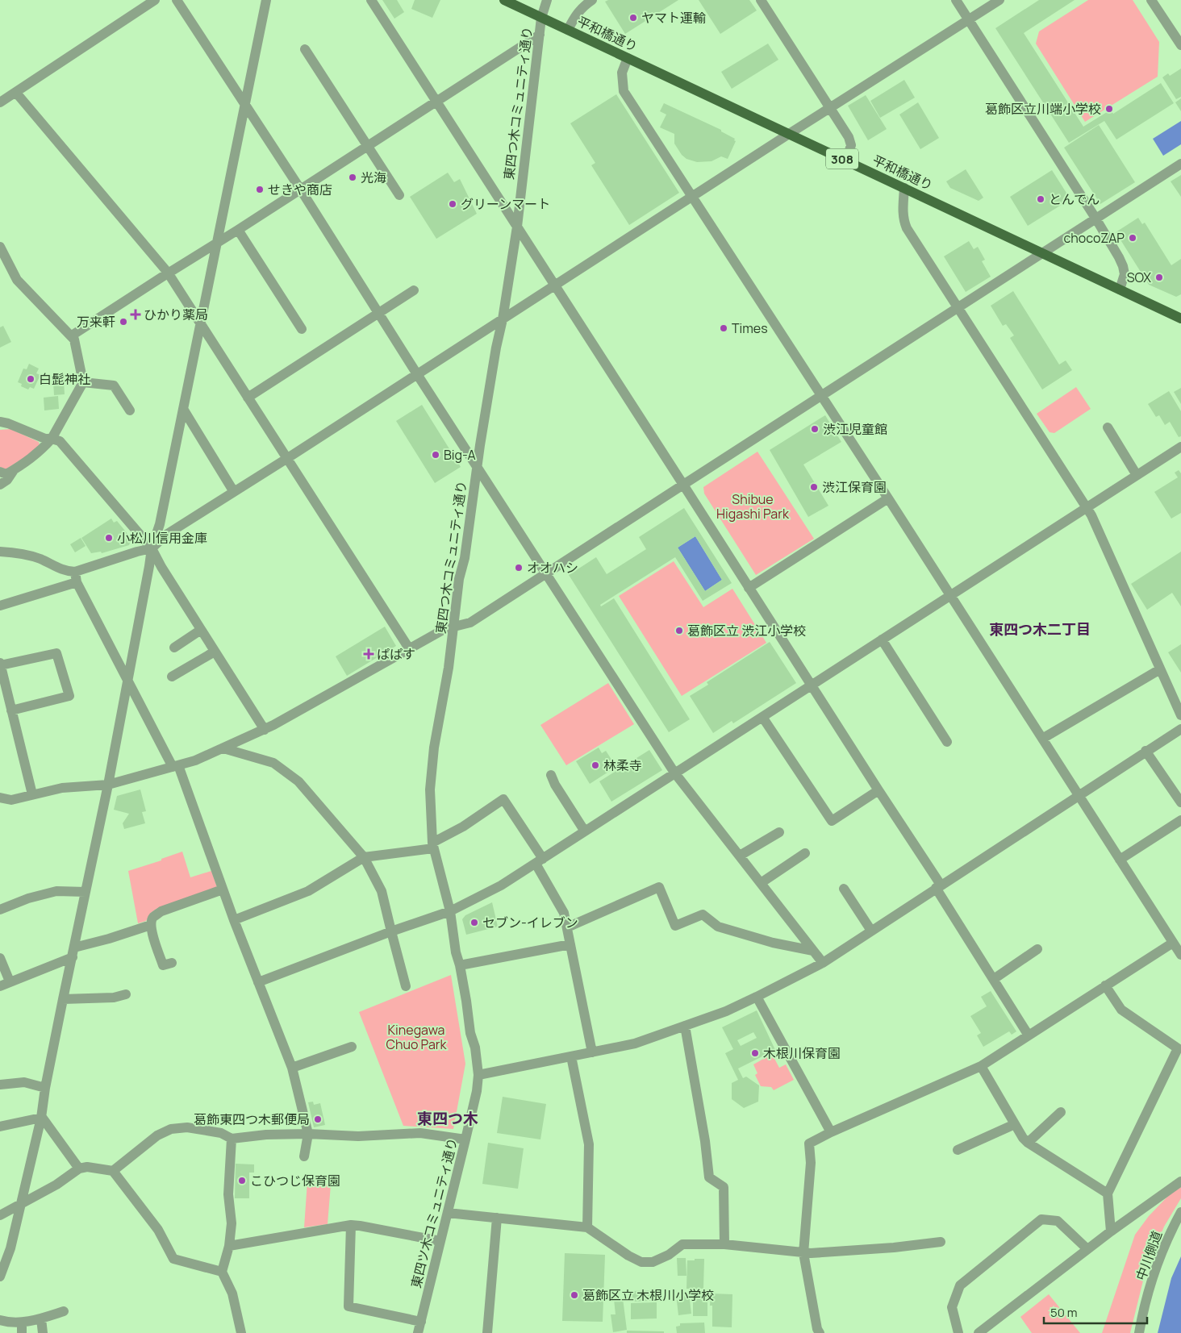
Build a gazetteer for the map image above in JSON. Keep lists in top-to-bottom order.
{
  "streets": {
    "main road": ["平和橋通り", "308"],
    "street": ["東四つ木コミュニティ通り", "東四ツ木コミュニティ通り", "中川側道"]
  },
  "crossings": [
    ["平和橋通り", "東四つ木コミュニティ通り"],
    ["東四つ木コミュニティ通り", "東四ツ木コミュニティ通り"]
  ],
  "districts": ["東四つ木二丁目", "東四つ木"],
  "parks": ["Shibue Higashi Park", "Kinegawa Chuo Park"],
  "places": {
    "other": [
      "ヤマト運輸",
      "葛飾区立川端小学校",
      "光海",
      "せきや商店",
      "とんでん",
      "グリーンマート",
      "chocoZAP",
      "SOX",
      "万来軒",
      "Times",
      "白髭神社",
      "渋江児童館",
      "Big-A",
      "渋江保育園",
      "小松川信用金庫",
      "オオハシ",
      "葛飾区立 渋江小学校",
      "林柔寺",
      "セブン-イレブン",
      "木根川保育園",
      "葛飾東四つ木郵便局",
      "こひつじ保育園",
      "葛飾区立 木根川小学校"
    ],
    "health": ["ひかり薬局", "ぱぱす"]
  },
  "scale_bar": "50 m"
}
